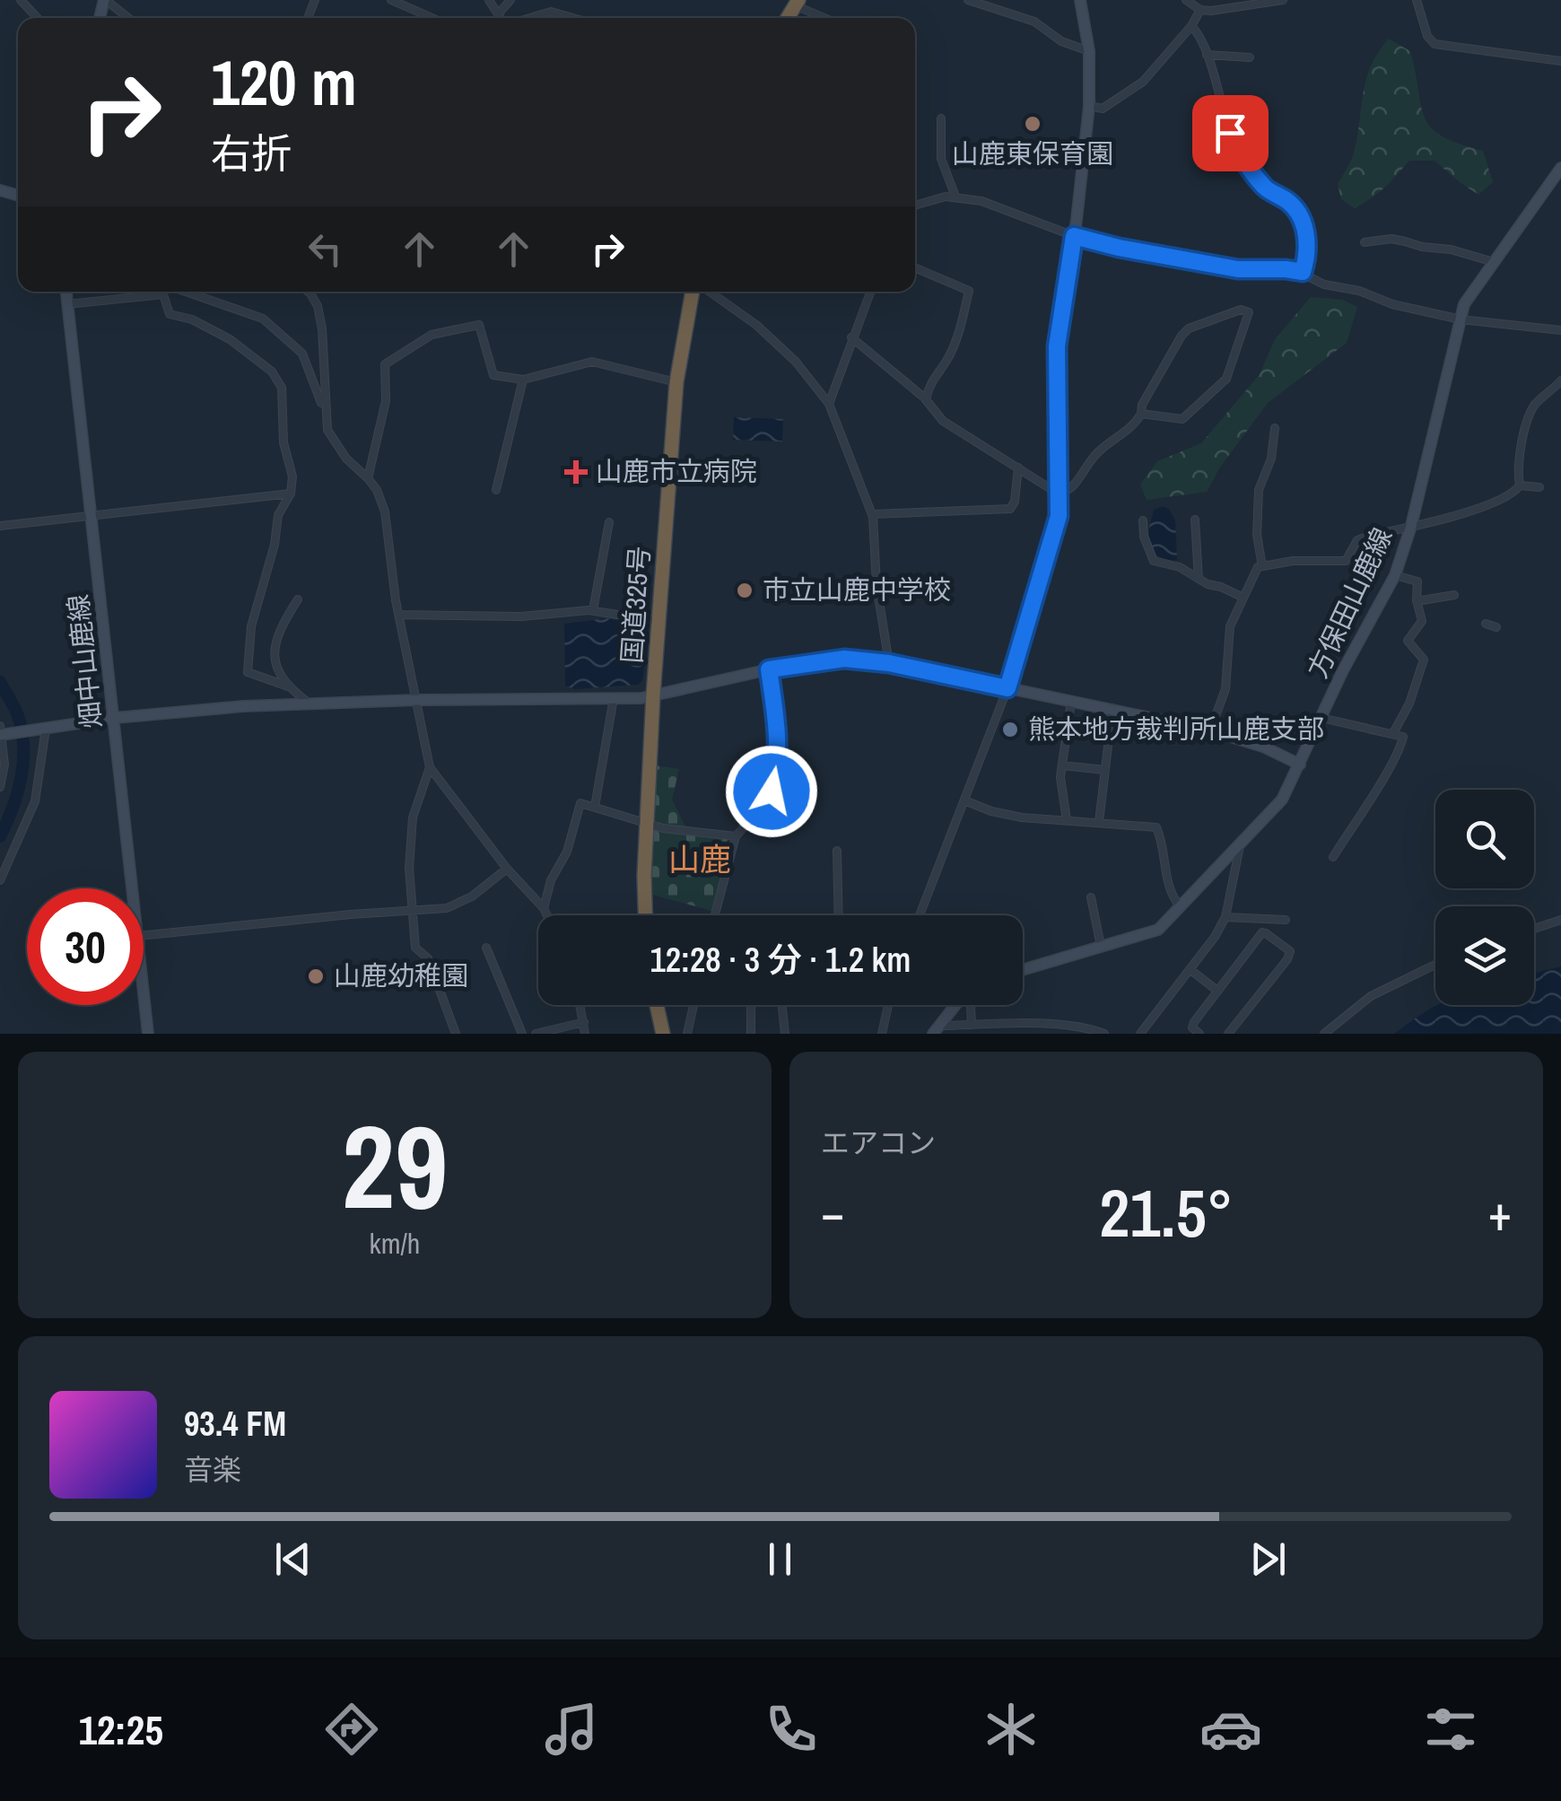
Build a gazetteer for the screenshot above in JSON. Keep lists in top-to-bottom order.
{
  "streets": {
    "highway": ["国道325号"],
    "street": ["方保田山鹿線", "畑中山鹿線"]
  },
  "districts": ["山鹿"],
  "places": {
    "other": [
      "山鹿東保育園",
      "市立山鹿中学校",
      "熊本地方裁判所山鹿支部",
      "山鹿幼稚園"
    ],
    "health": ["山鹿市立病院"]
  },
  "page": {
    "turn": ["120 m", "右折"],
    "limit": "30",
    "trip": "12:28 · 3 分 · 1.2 km",
    "tile": [
      ["29", "km/h"],
      "エアコン"
    ],
    "heat": ["−", "21.5°", "+"],
    "song": ["93.4 FM", "音楽"],
    "tabs": "12:25"
  }
}
